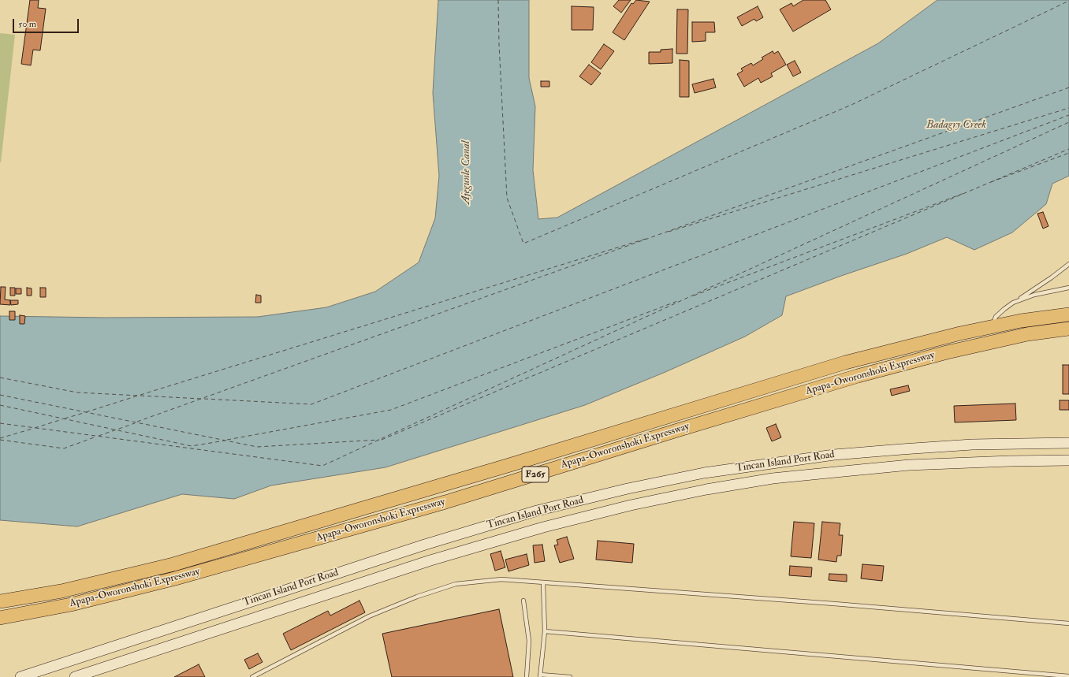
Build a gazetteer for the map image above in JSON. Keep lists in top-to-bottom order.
{
  "streets": {
    "highway": ["Apapa-Oworonshoki Expressway", "F265"],
    "street": ["Tincan Island Port Road"]
  },
  "water": ["Badagry Creek", "Ajegunle Canal"],
  "scale_bar": "50 m"
}
